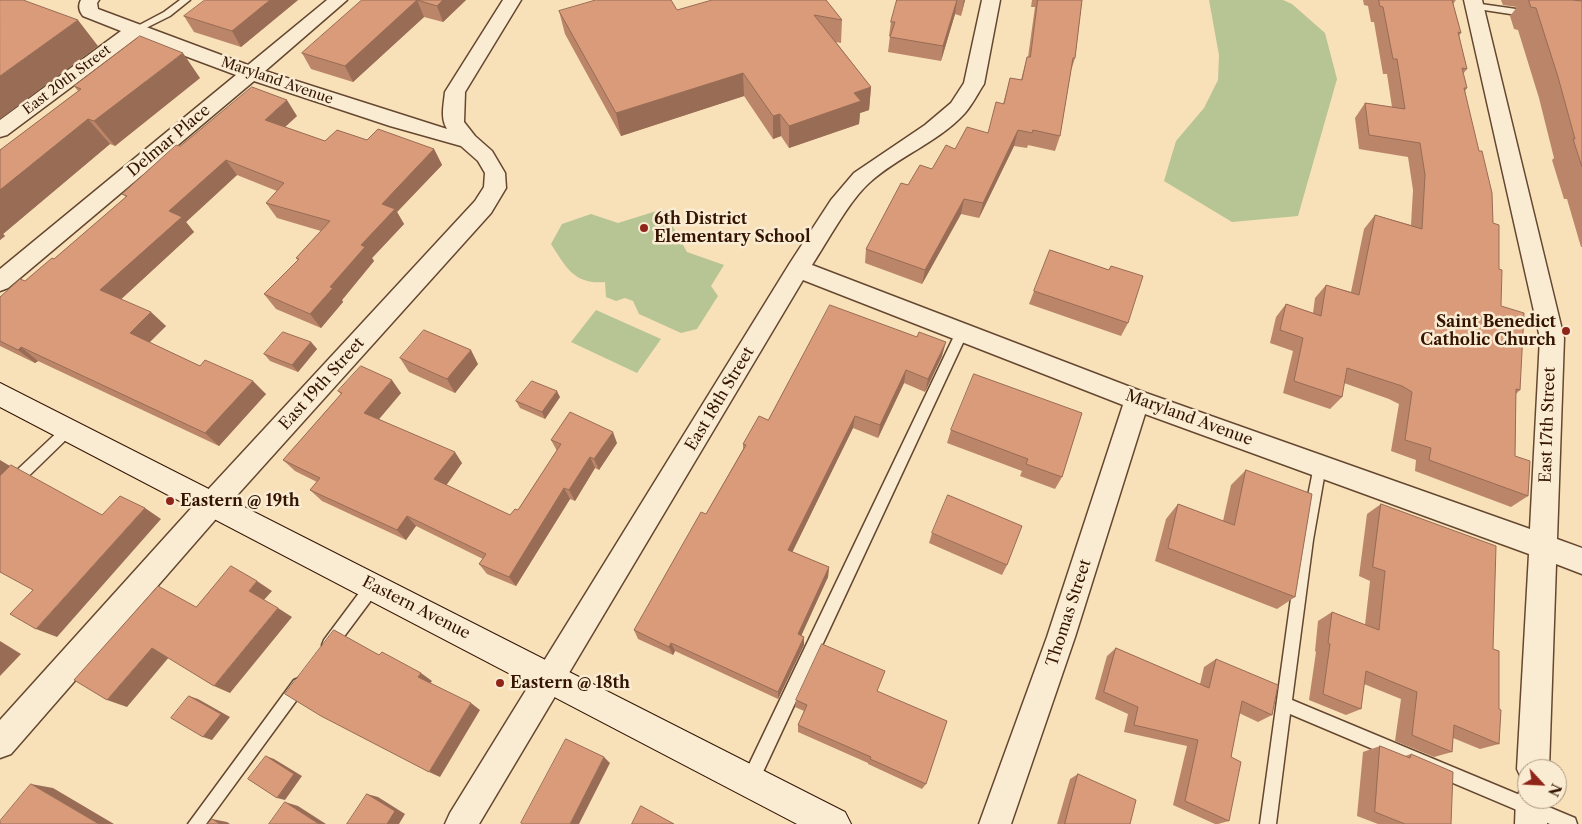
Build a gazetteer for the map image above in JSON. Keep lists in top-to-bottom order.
{
  "streets": {
    "street": [
      "East 20th Street",
      "Maryland Avenue",
      "Delmar Place",
      "East 19th Street",
      "East 18th Street",
      "East 17th Street",
      "Eastern Avenue",
      "Thomas Street"
    ]
  },
  "crossings": [
    ["East 20th Street", "Maryland Avenue"],
    ["Maryland Avenue", "Delmar Place"],
    ["Maryland Avenue", "East 19th Street"],
    ["Maryland Avenue", "East 18th Street"],
    ["Maryland Avenue", "East 17th Street"],
    ["Maryland Avenue", "Thomas Street"],
    ["East 19th Street", "Eastern Avenue"],
    ["East 18th Street", "Eastern Avenue"]
  ],
  "places": [
    "6th District Elementary School",
    "Saint Benedict Catholic Church",
    "Eastern @ 19th",
    "Eastern @ 18th"
  ],
  "north": "bottom right"
}
